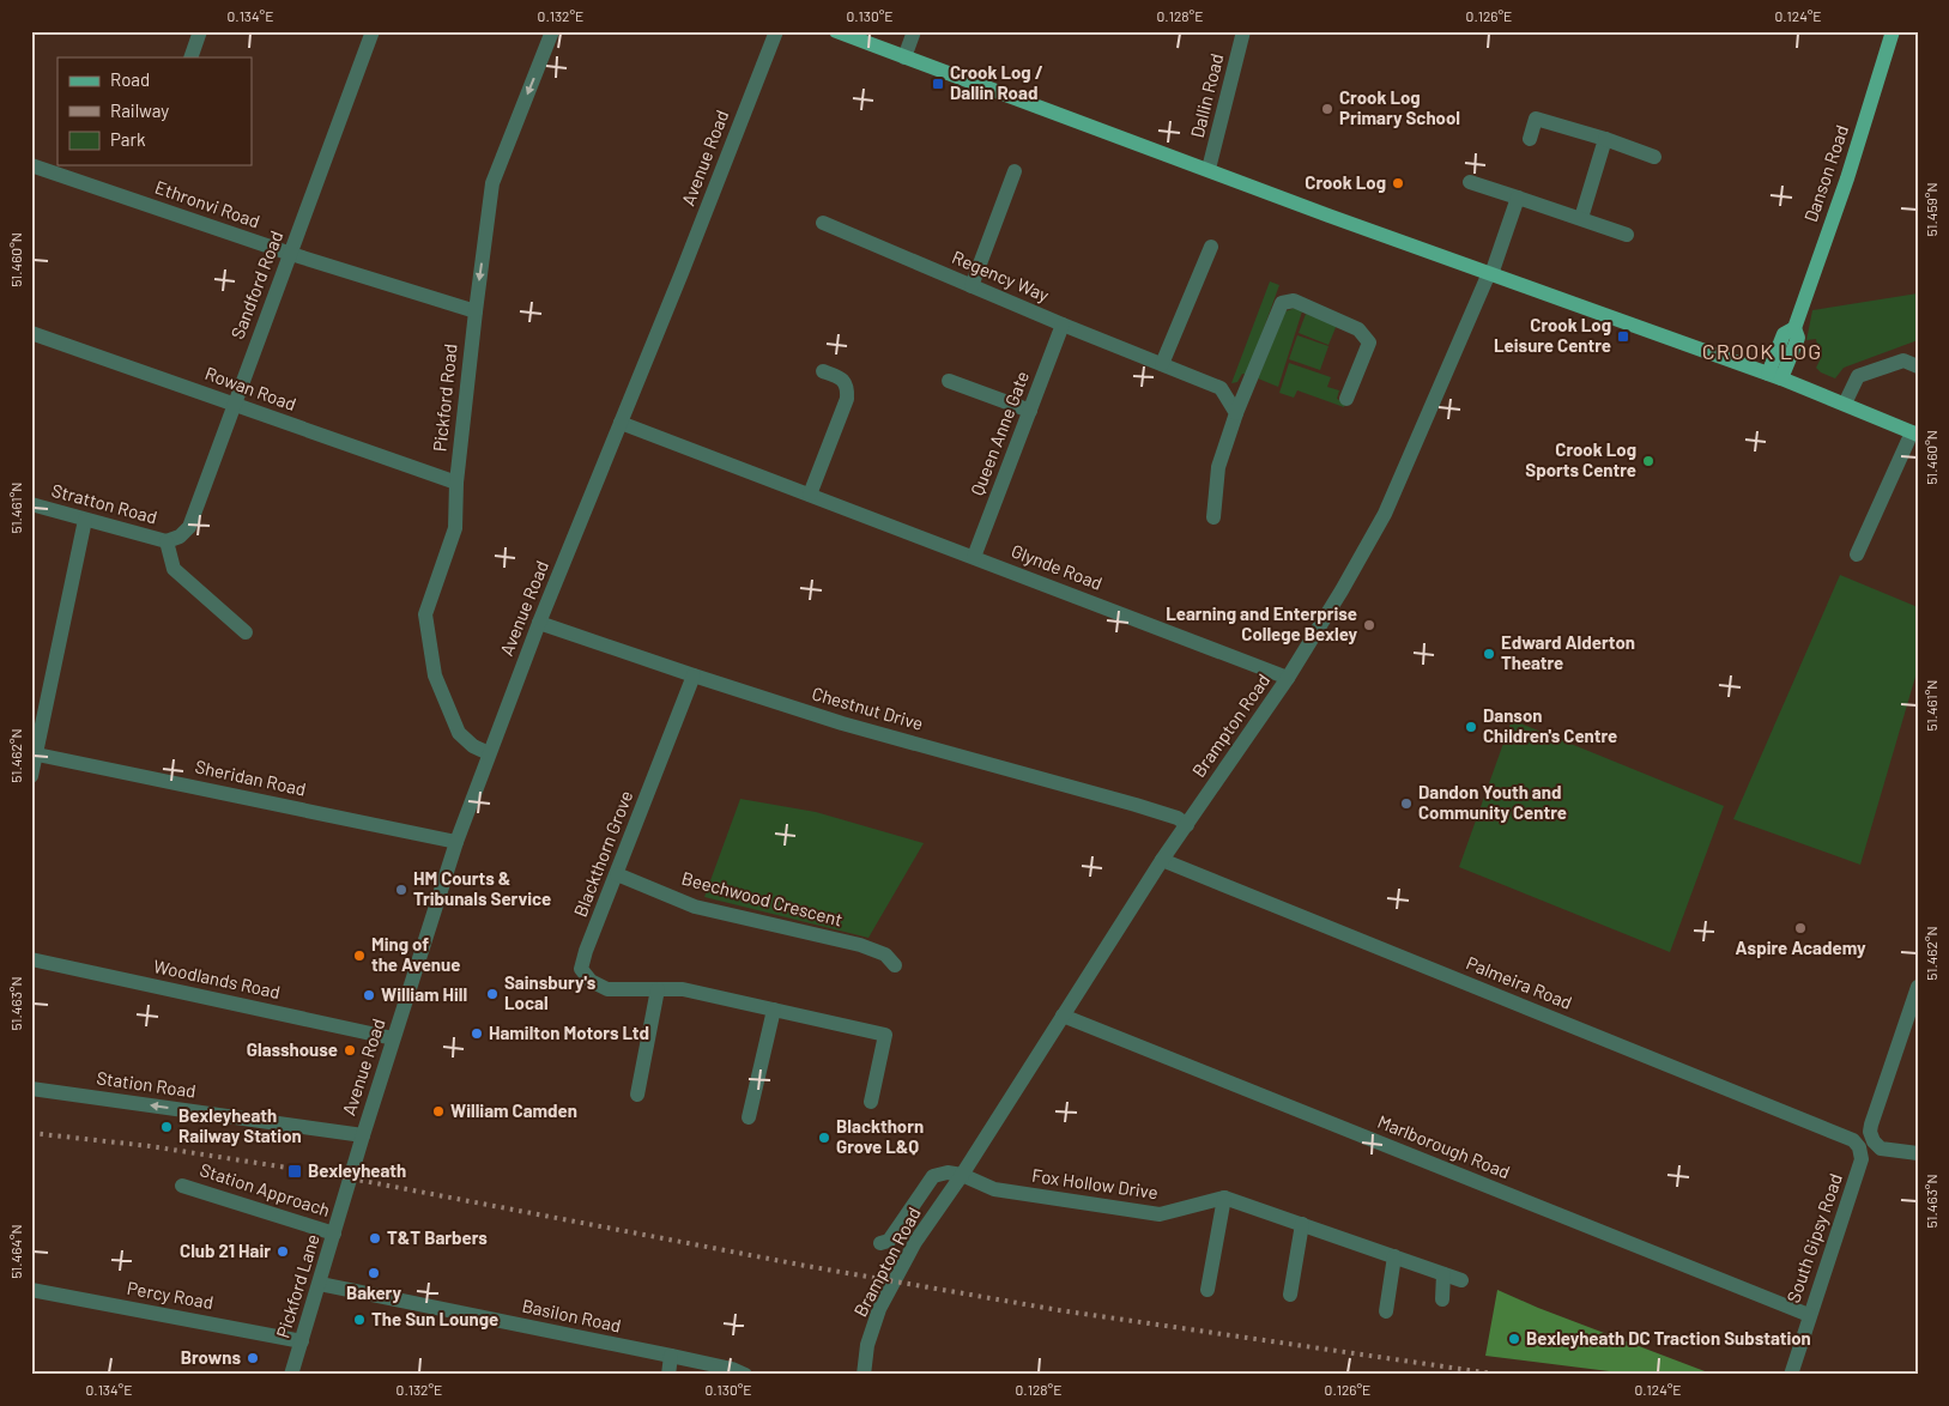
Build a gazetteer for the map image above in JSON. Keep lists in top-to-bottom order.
{
  "streets": {
    "main road": ["Danson Road"],
    "street": [
      "Dallin Road",
      "Avenue Road",
      "Ethronvi Road",
      "Regency Way",
      "Sandford Road",
      "Rowan Road",
      "Pickford Road",
      "Queen Anne Gate",
      "Stratton Road",
      "Glynde Road",
      "Chestnut Drive",
      "Brampton Road",
      "Sheridan Road",
      "Blackthorn Grove",
      "Beechwood Crescent",
      "Woodlands Road",
      "Palmeira Road",
      "Station Road",
      "Marlborough Road",
      "Fox Hollow Drive",
      "Station Approach",
      "South Gipsy Road",
      "Pickford Lane",
      "Percy Road",
      "Basilon Road"
    ]
  },
  "crossings": [
    ["Avenue Road", "Pickford Road"],
    ["Avenue Road", "Glynde Road"],
    ["Avenue Road", "Chestnut Drive"],
    ["Avenue Road", "Sheridan Road"],
    ["Avenue Road", "Woodlands Road"],
    ["Avenue Road", "Station Road"],
    ["Avenue Road", "Pickford Lane"],
    ["Ethronvi Road", "Sandford Road"],
    ["Ethronvi Road", "Pickford Road"],
    ["Regency Way", "Queen Anne Gate"],
    ["Sandford Road", "Rowan Road"],
    ["Sandford Road", "Stratton Road"],
    ["Rowan Road", "Pickford Road"],
    ["Queen Anne Gate", "Glynde Road"],
    ["Glynde Road", "Brampton Road"],
    ["Chestnut Drive", "Brampton Road"],
    ["Chestnut Drive", "Blackthorn Grove"],
    ["Brampton Road", "Palmeira Road"],
    ["Brampton Road", "Marlborough Road"],
    ["Brampton Road", "Fox Hollow Drive"],
    ["Blackthorn Grove", "Beechwood Crescent"],
    ["Palmeira Road", "South Gipsy Road"],
    ["Marlborough Road", "South Gipsy Road"],
    ["Station Approach", "Pickford Lane"],
    ["Pickford Lane", "Percy Road"],
    ["Pickford Lane", "Basilon Road"]
  ],
  "one_way": ["Pickford Road", "Station Road"],
  "districts": ["CROOK LOG"],
  "places": {
    "transit": ["Crook Log / Dallin Road", "Crook Log Leisure Centre", "Bexleyheath"],
    "other": [
      "Crook Log Primary School",
      "Crook Log",
      "Crook Log Sports Centre",
      "Learning and Enterprise College Bexley",
      "Edward Alderton Theatre",
      "Danson Children's Centre",
      "Dandon Youth and Community Centre",
      "HM Courts & Tribunals Service",
      "Aspire Academy",
      "Ming of the Avenue",
      "Sainsbury's Local",
      "William Hill",
      "Hamilton Motors Ltd",
      "Glasshouse",
      "William Camden",
      "Bexleyheath Railway Station",
      "Blackthorn Grove L&Q",
      "T&T Barbers",
      "Club 21 Hair",
      "Bakery",
      "The Sun Lounge",
      "Bexleyheath DC Traction Substation",
      "Browns"
    ]
  },
  "legend": ["Road", "Railway", "Park"],
  "coordinates": [
    "0.134°E",
    "0.132°E",
    "0.130°E",
    "0.128°E",
    "0.126°E",
    "0.124°E",
    "51.459°N",
    "51.460°N",
    "51.461°N",
    "51.462°N",
    "51.463°N",
    "51.464°N"
  ]
}
